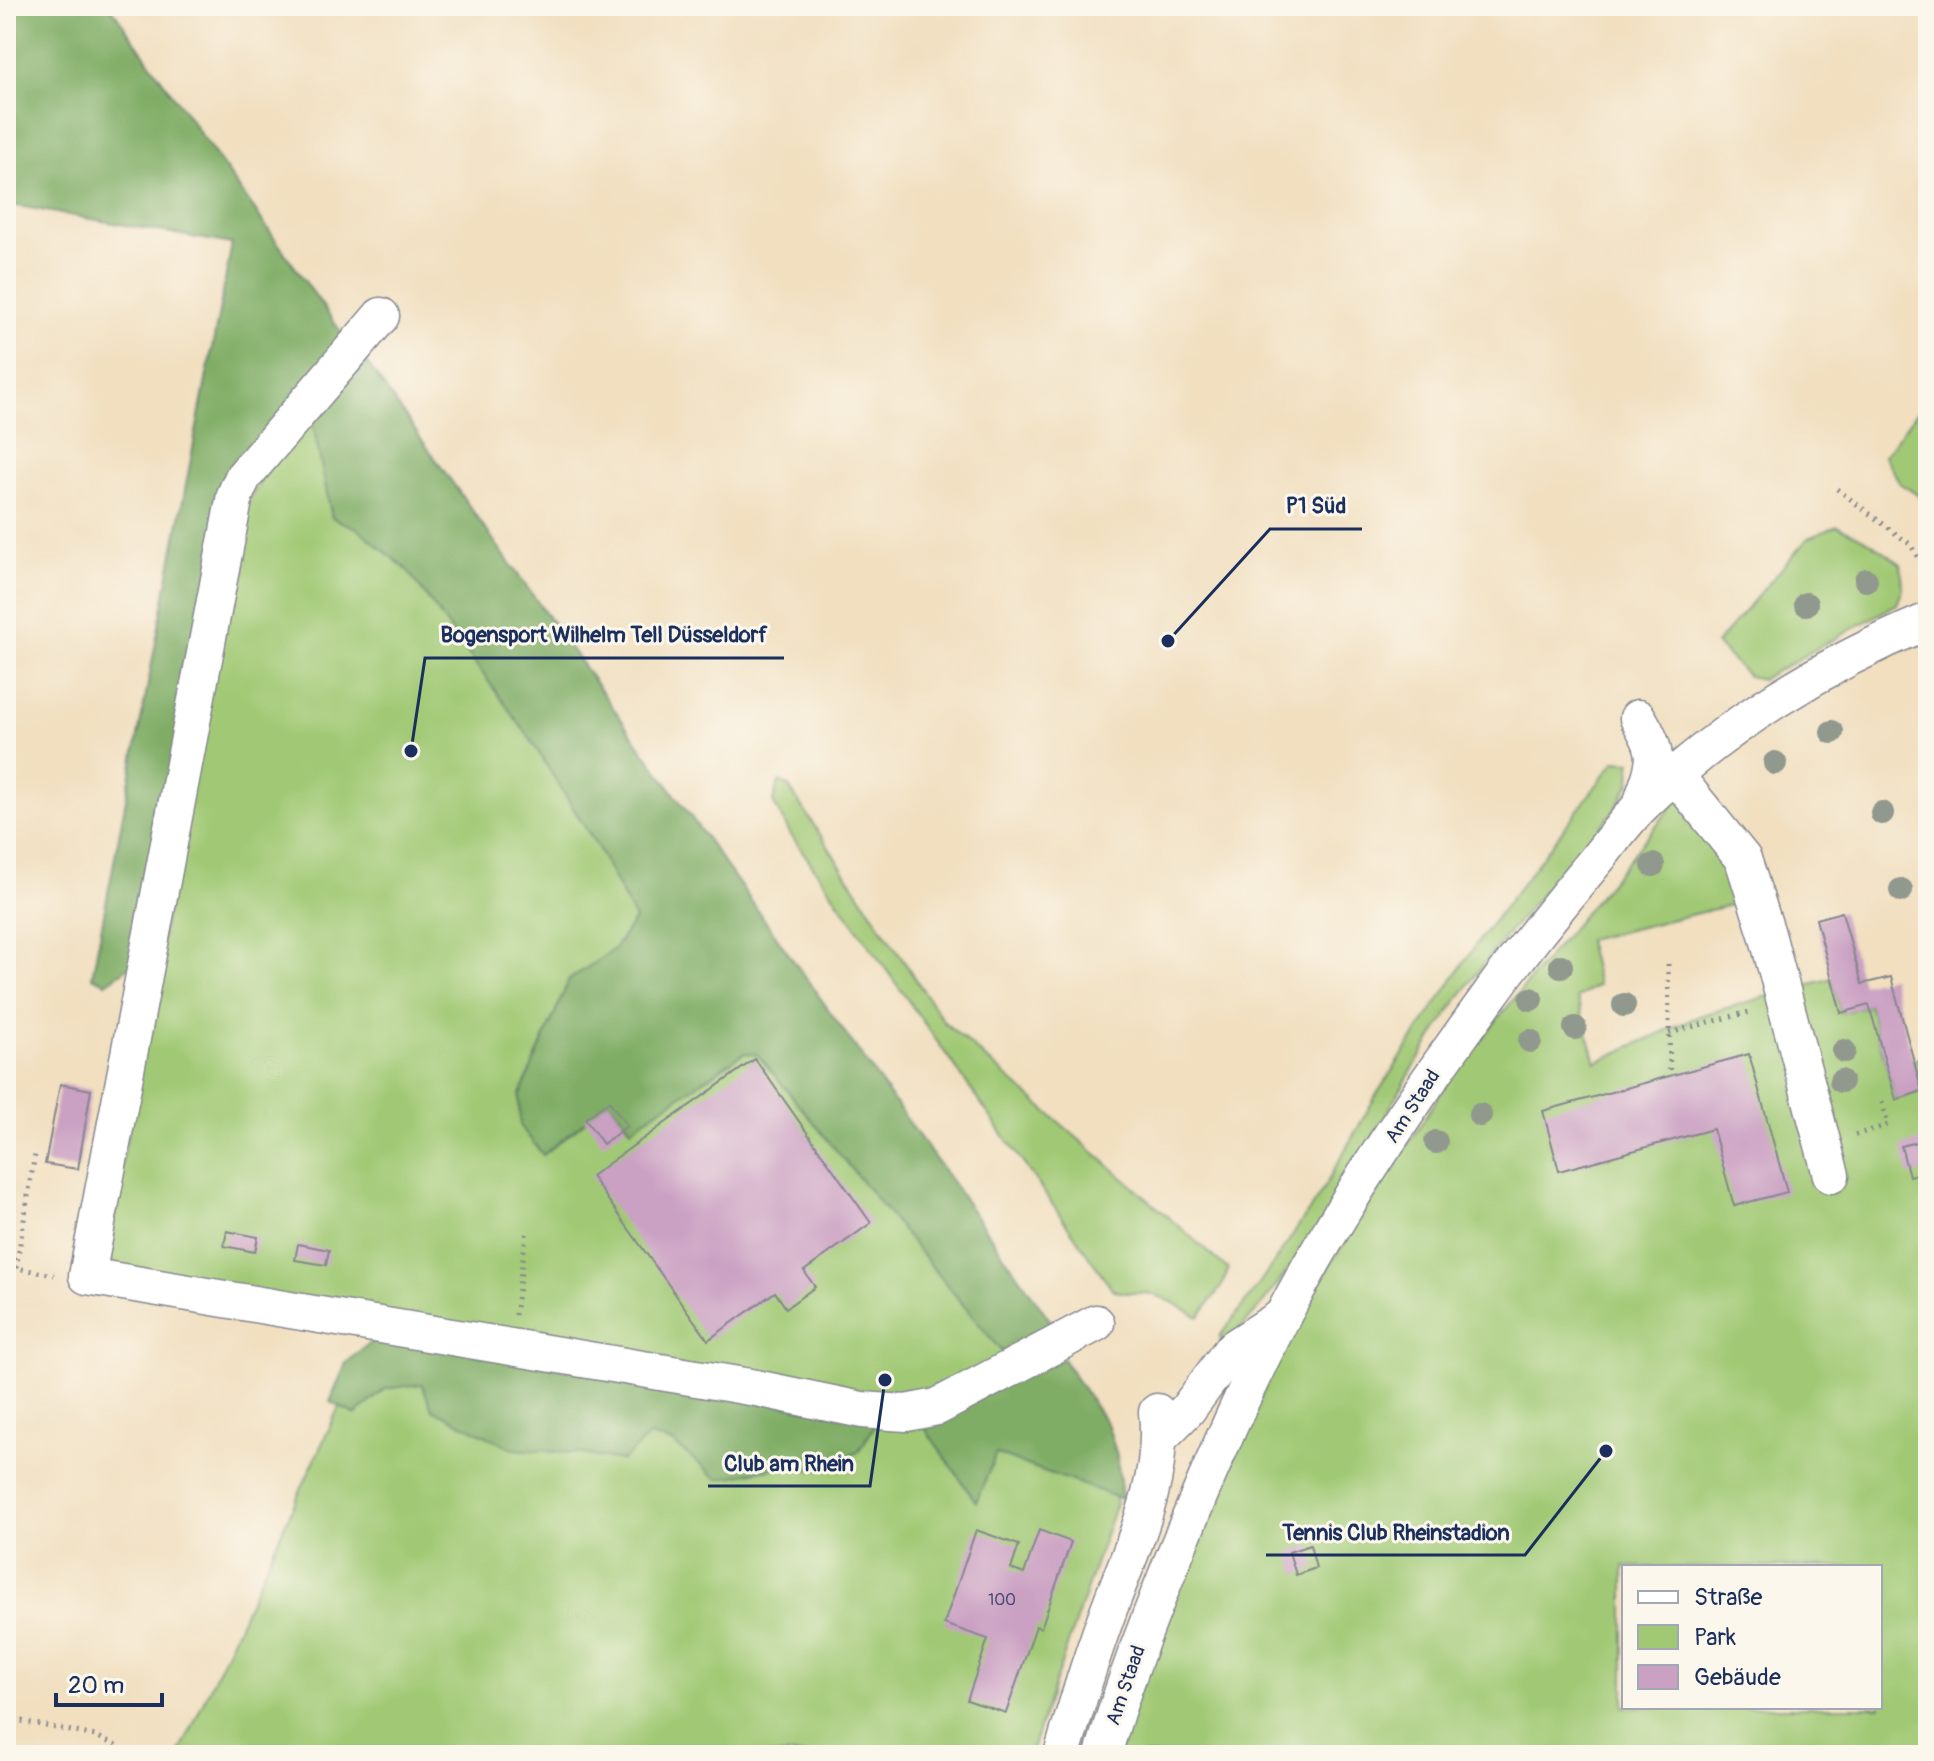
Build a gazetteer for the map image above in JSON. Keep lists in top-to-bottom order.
{
  "streets": {
    "street": ["Am Staad"]
  },
  "places": [
    "P1 Süd",
    "Bogensport Wilhelm Tell Düsseldorf",
    "Club am Rhein",
    "Tennis Club Rheinstadion"
  ],
  "house_numbers": ["100"],
  "legend": ["Straße", "Park", "Gebäude"],
  "scale_bar": "20 m"
}
